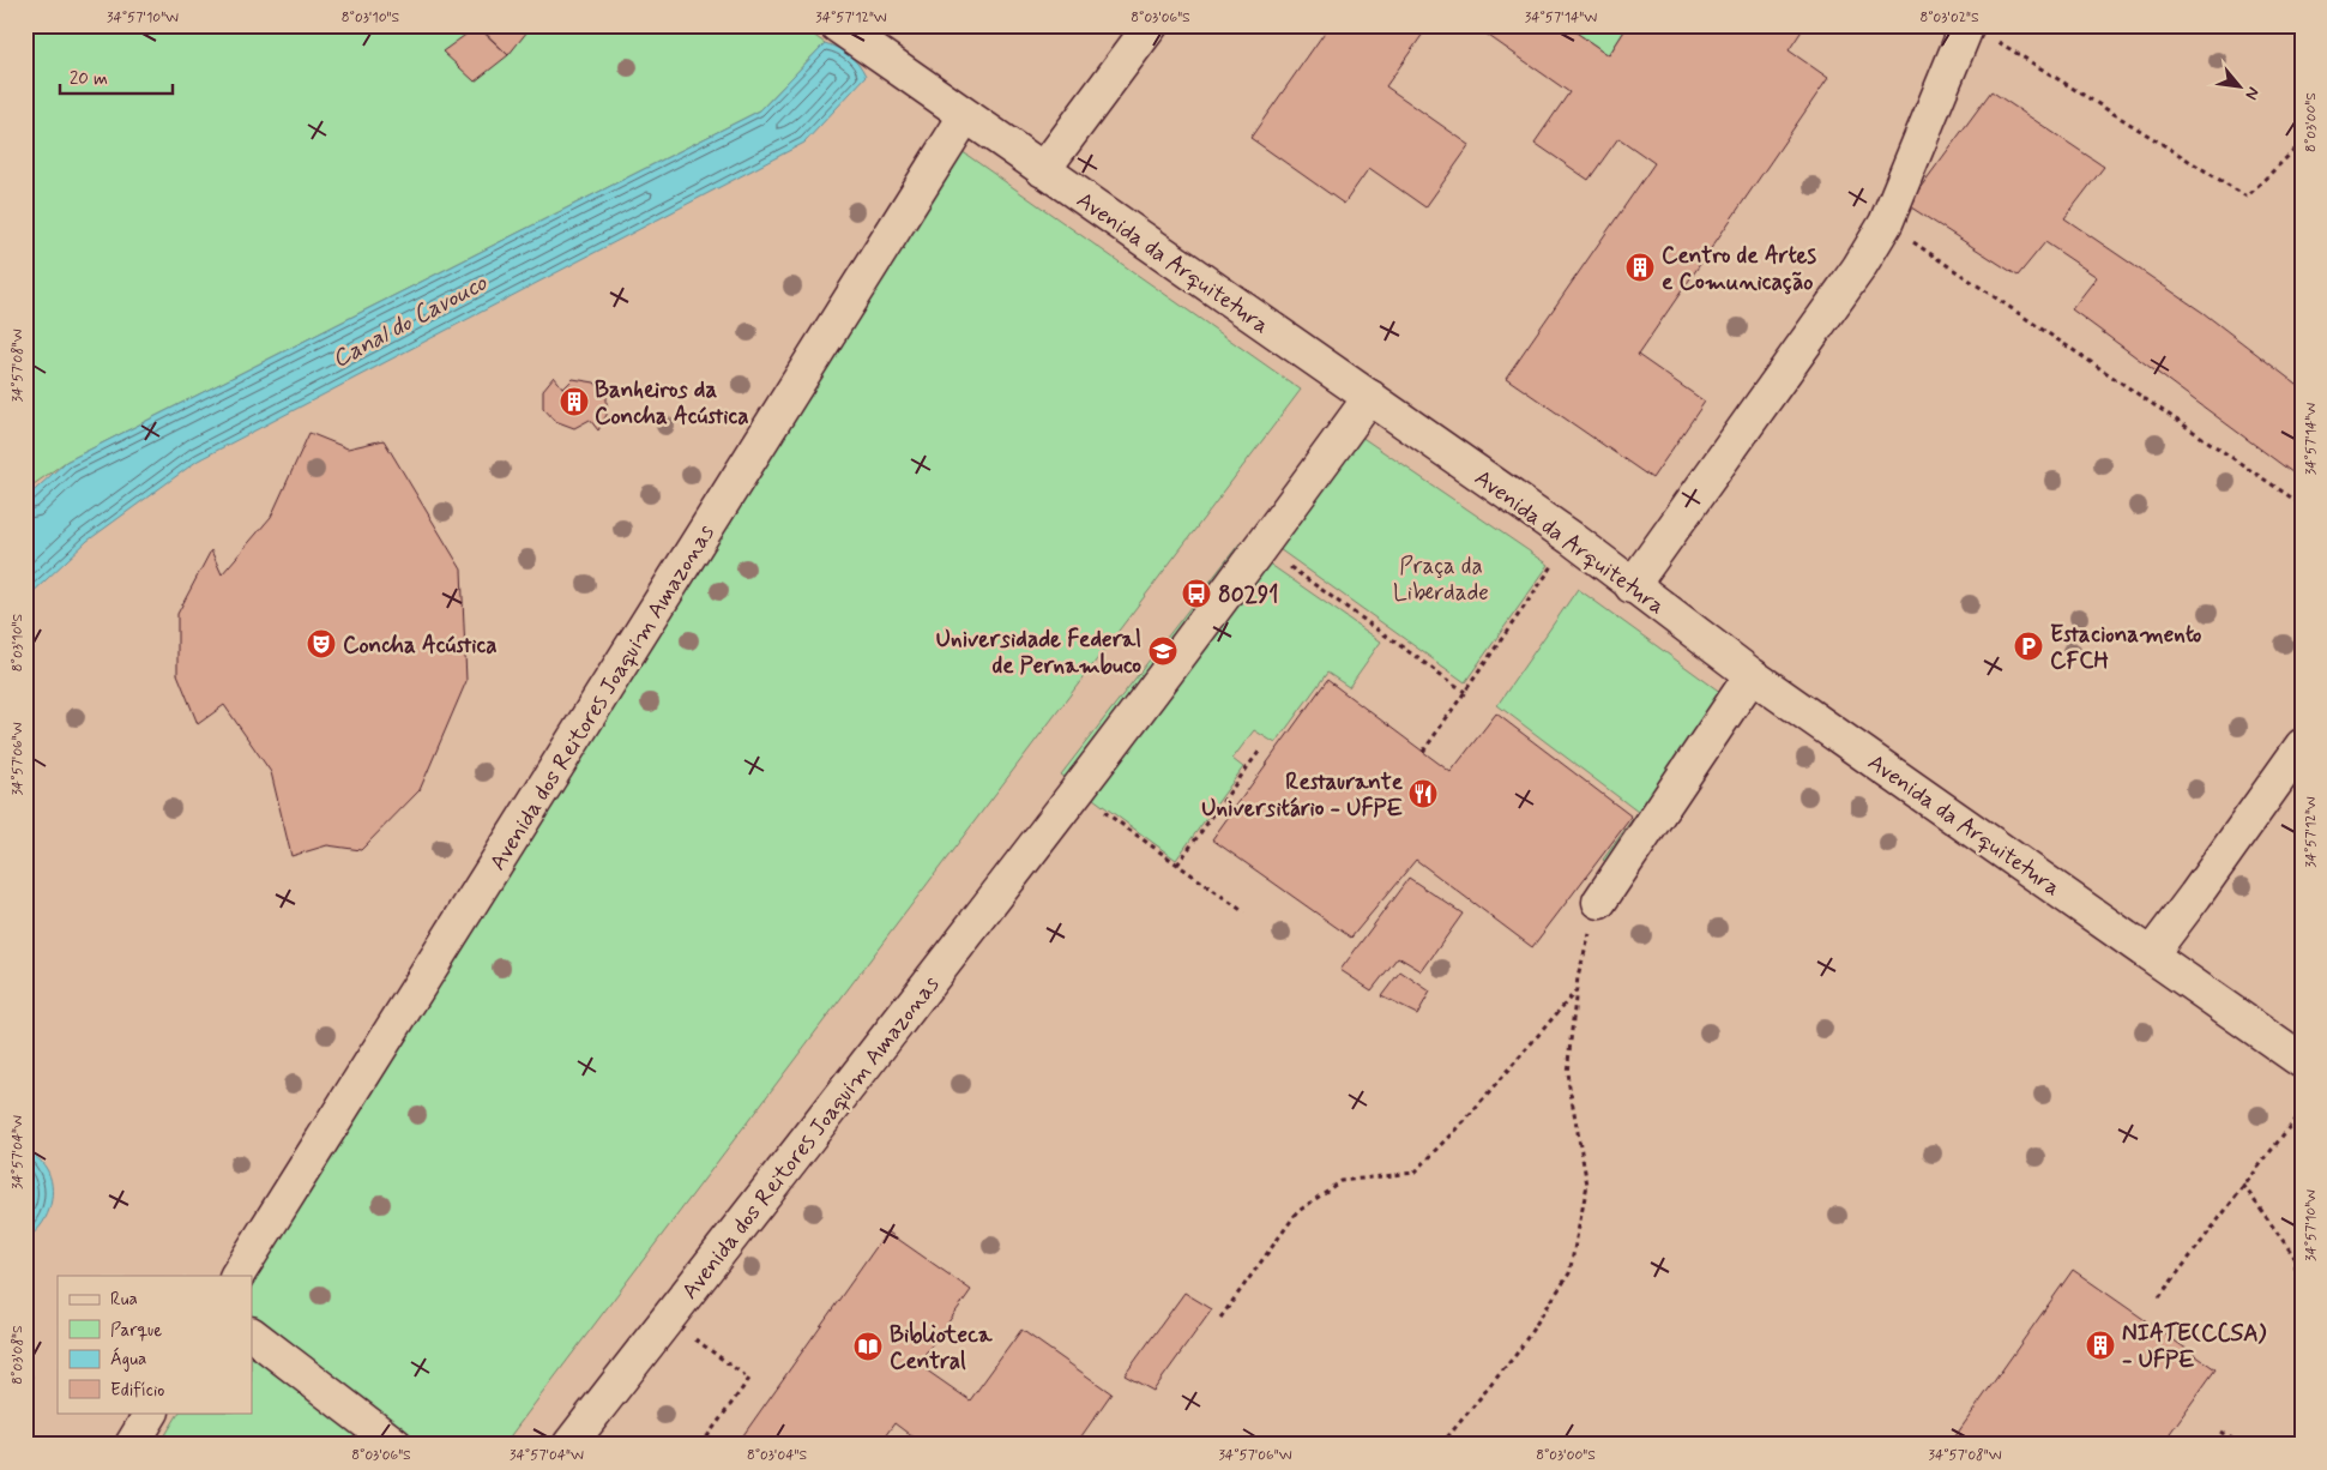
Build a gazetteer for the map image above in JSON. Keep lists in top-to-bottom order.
{
  "streets": {
    "street": ["Avenida da Arquitetura", "Avenida dos Reitores Joaquim Amazonas"]
  },
  "crossings": [
    ["Avenida da Arquitetura", "Avenida dos Reitores Joaquim Amazonas"]
  ],
  "water": ["Canal do Cavouco"],
  "parks": ["Praça da Liberdade"],
  "places": {
    "building": ["Centro de Artes e Comunicação", "Banheiros da Concha Acústica", "NIATE(CCSA) - UFPE"],
    "bus stop": ["80291"],
    "theatre": ["Concha Acústica"],
    "parking": ["Estacionamento CFCH"],
    "school or university": ["Universidade Federal de Pernambuco"],
    "restaurant": ["Restaurante Universitário - UFPE"],
    "library": ["Biblioteca Central"]
  },
  "legend": [
    "Rua",
    "Parque",
    "Água",
    "Edifício"
  ],
  "scale_bar": "20 m",
  "north": "bottom right",
  "coordinates": [
    "34°57'10\"W",
    "8°03'10\"S",
    "34°57'12\"W",
    "8°03'06\"S",
    "34°57'14\"W",
    "8°03'02\"S",
    "8°03'00\"S",
    "34°57'08\"W",
    "34°57'06\"W",
    "34°57'04\"W",
    "8°03'08\"S",
    "8°03'04\"S"
  ]
}
